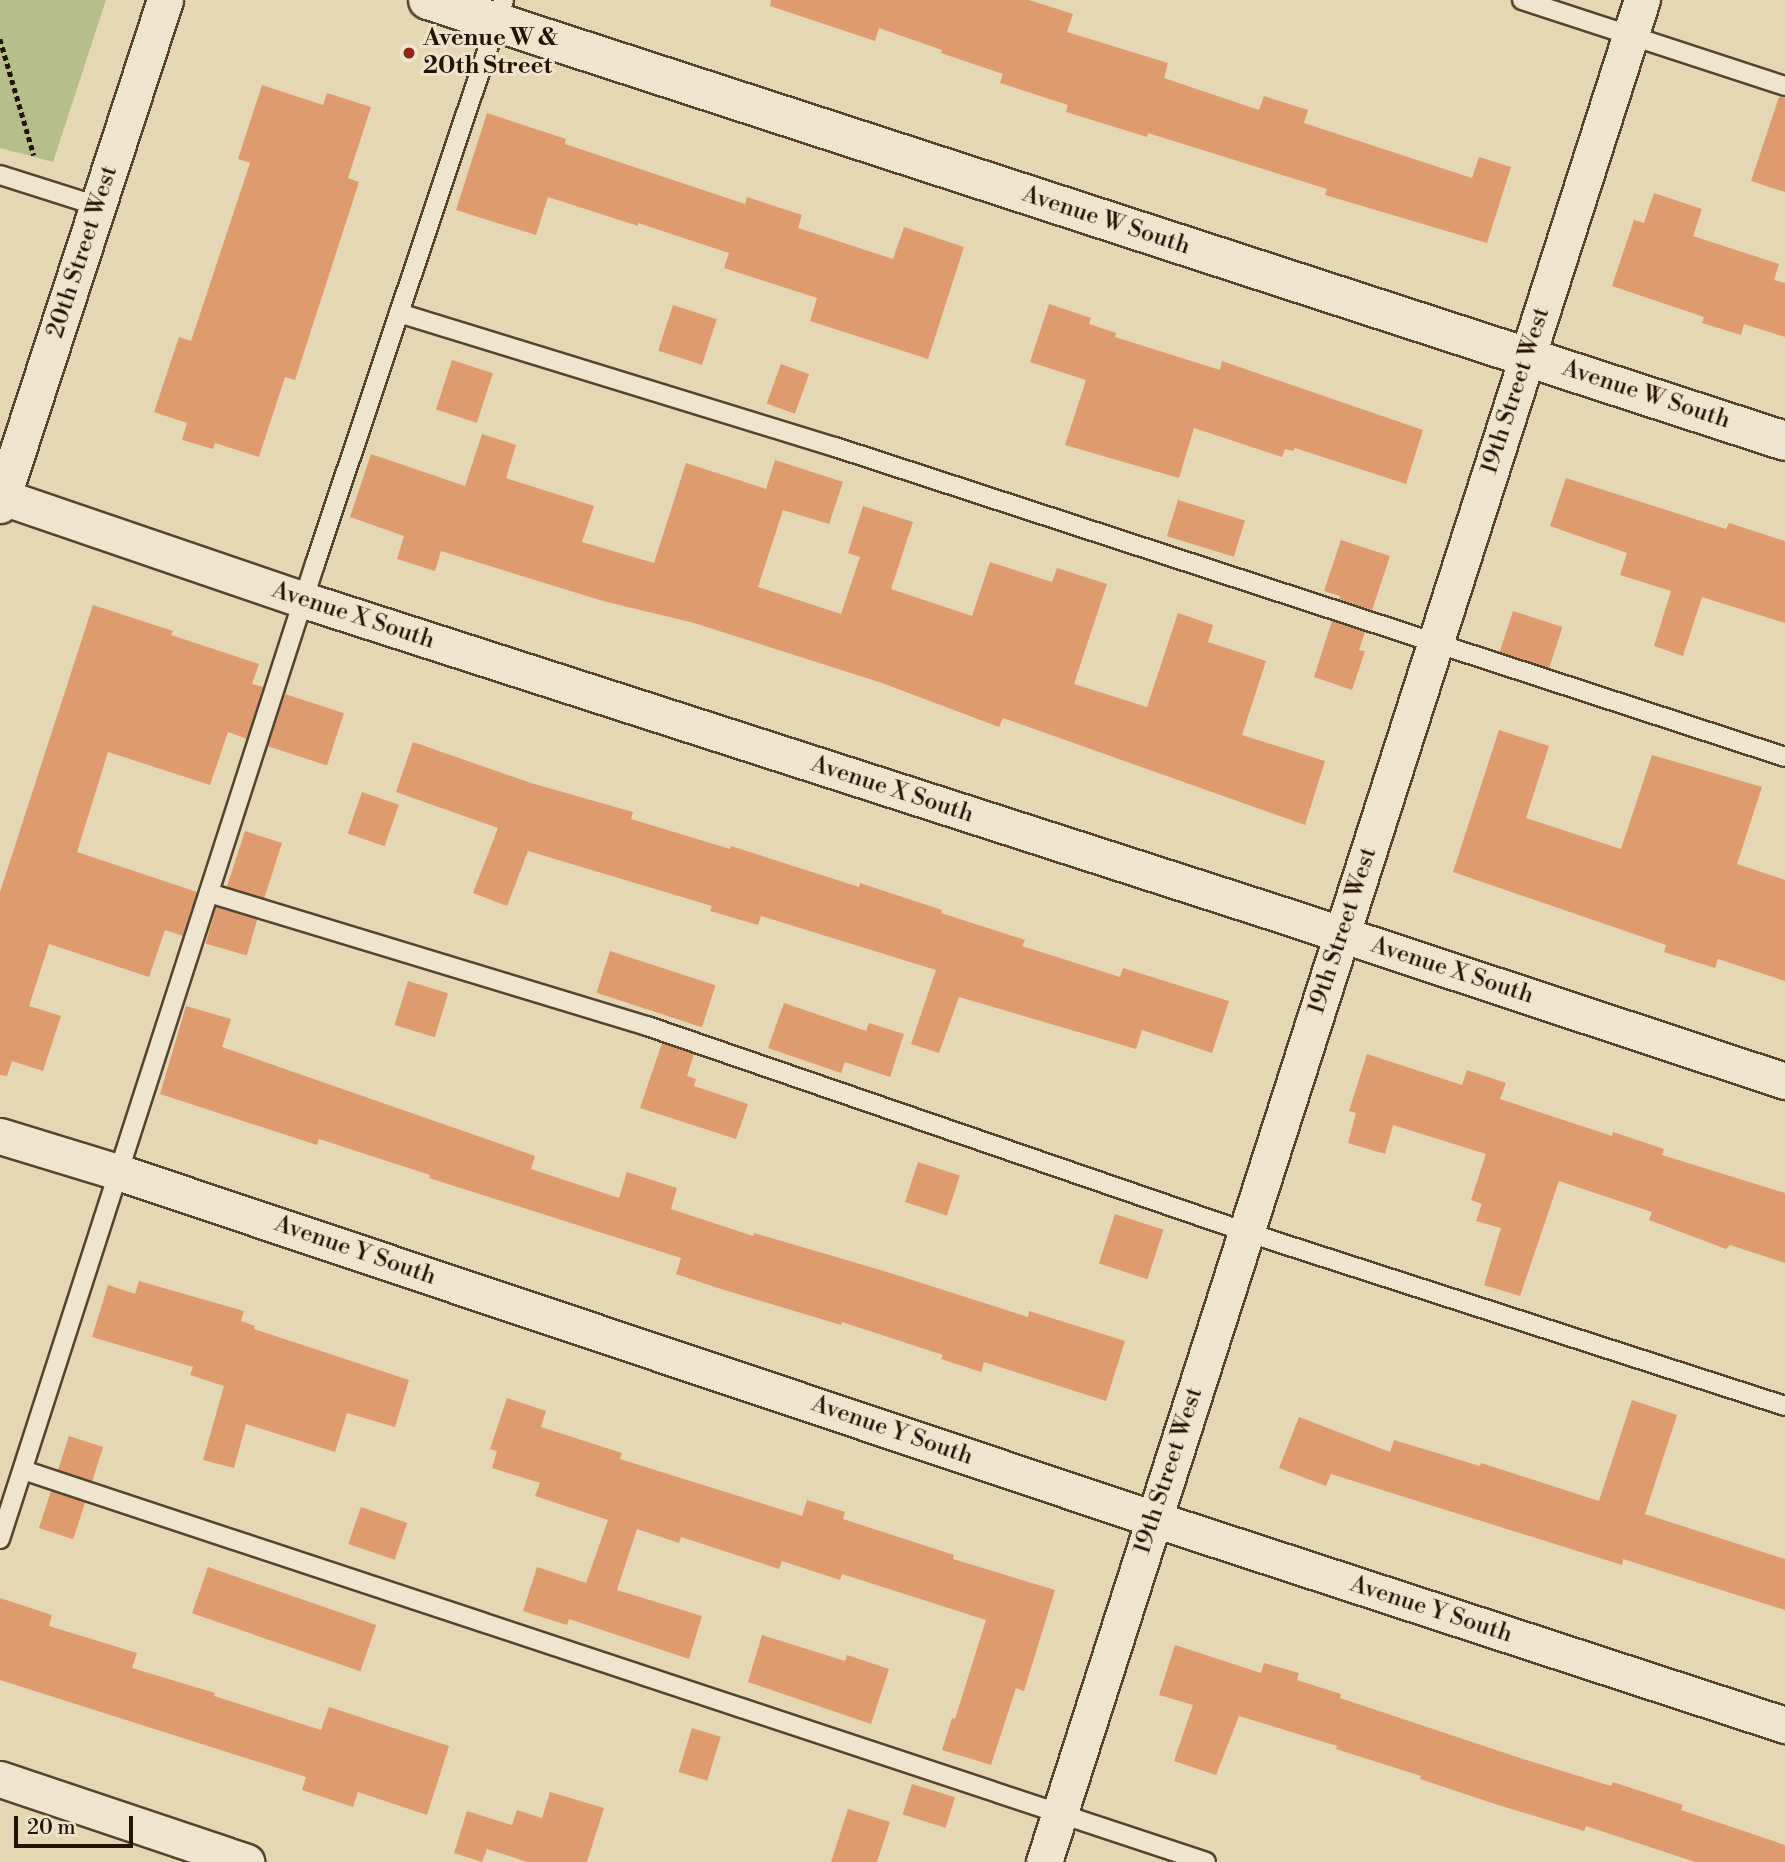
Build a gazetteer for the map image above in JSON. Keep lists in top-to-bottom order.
{
  "streets": {
    "street": [
      "Avenue W South",
      "20th Street West",
      "19th Street West",
      "Avenue X South",
      "Avenue Y South"
    ]
  },
  "crossings": [
    ["Avenue W South", "19th Street West"],
    ["20th Street West", "Avenue X South"],
    ["19th Street West", "Avenue X South"],
    ["19th Street West", "Avenue Y South"]
  ],
  "places": ["Avenue W & 20th Street"],
  "scale_bar": "20 m"
}
